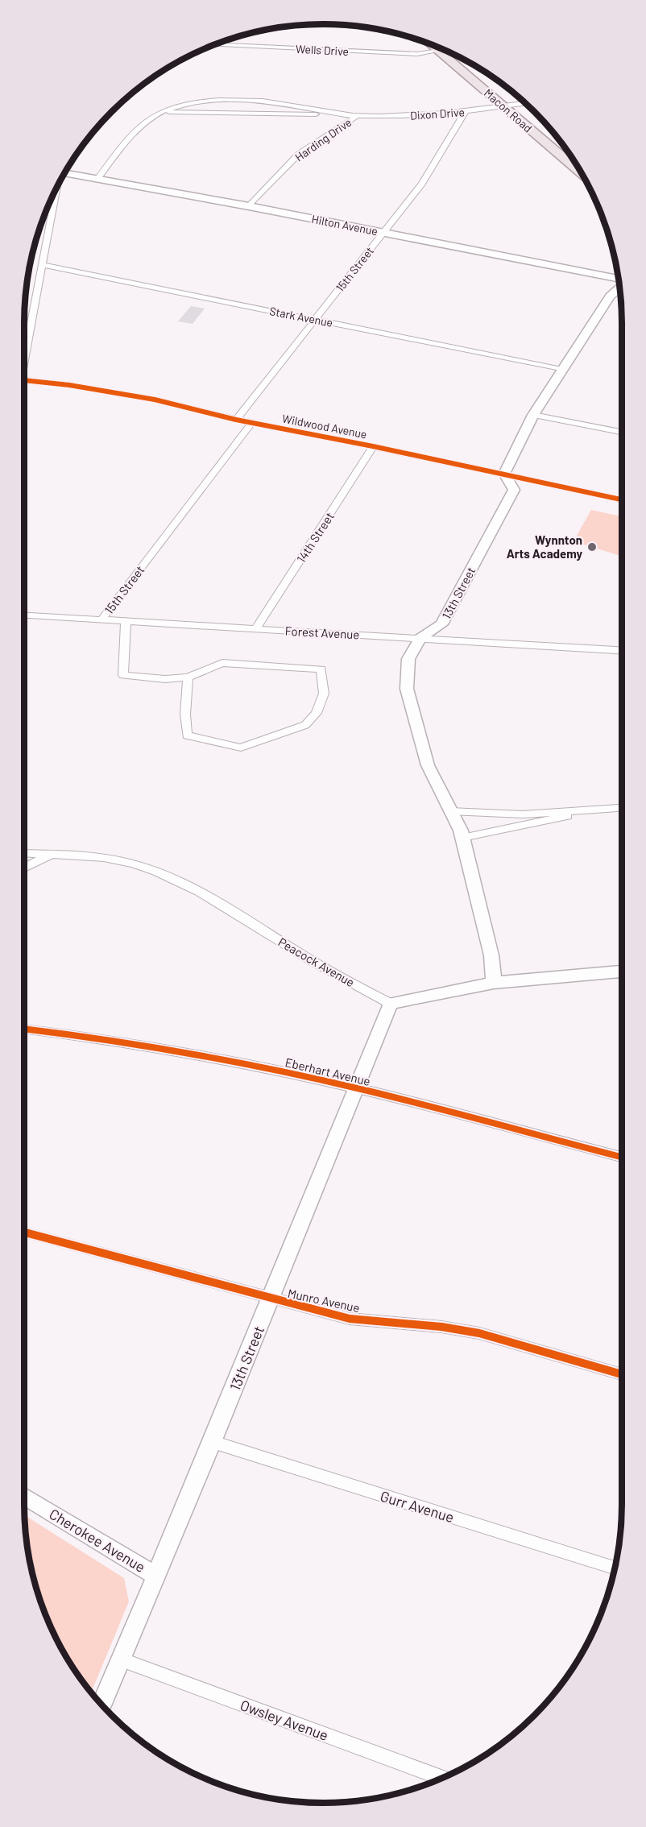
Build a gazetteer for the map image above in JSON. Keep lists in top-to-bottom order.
{
  "streets": {
    "main road": [
      "Macon Road",
      "Hilton Avenue",
      "13th Street",
      "Cherokee Avenue"
    ],
    "street": [
      "Wells Drive",
      "Dixon Drive",
      "Harding Drive",
      "15th Street",
      "Stark Avenue",
      "Wildwood Avenue",
      "14th Street",
      "Forest Avenue",
      "Peacock Avenue",
      "Eberhart Avenue",
      "Munro Avenue",
      "Gurr Avenue",
      "Owsley Avenue"
    ]
  },
  "crossings": [
    ["Wells Drive", "Macon Road"],
    ["Macon Road", "Dixon Drive"],
    ["Dixon Drive", "Harding Drive"],
    ["Dixon Drive", "Hilton Avenue"],
    ["Dixon Drive", "15th Street"],
    ["Harding Drive", "Hilton Avenue"],
    ["Hilton Avenue", "15th Street"],
    ["15th Street", "Stark Avenue"],
    ["15th Street", "Wildwood Avenue"],
    ["15th Street", "Forest Avenue"],
    ["Wildwood Avenue", "14th Street"],
    ["Wildwood Avenue", "13th Street"],
    ["14th Street", "Forest Avenue"],
    ["13th Street", "Forest Avenue"],
    ["13th Street", "Peacock Avenue"],
    ["13th Street", "Eberhart Avenue"],
    ["13th Street", "Munro Avenue"],
    ["13th Street", "Gurr Avenue"],
    ["13th Street", "Cherokee Avenue"],
    ["13th Street", "Owsley Avenue"]
  ],
  "places": ["Wynnton Arts Academy"]
}
